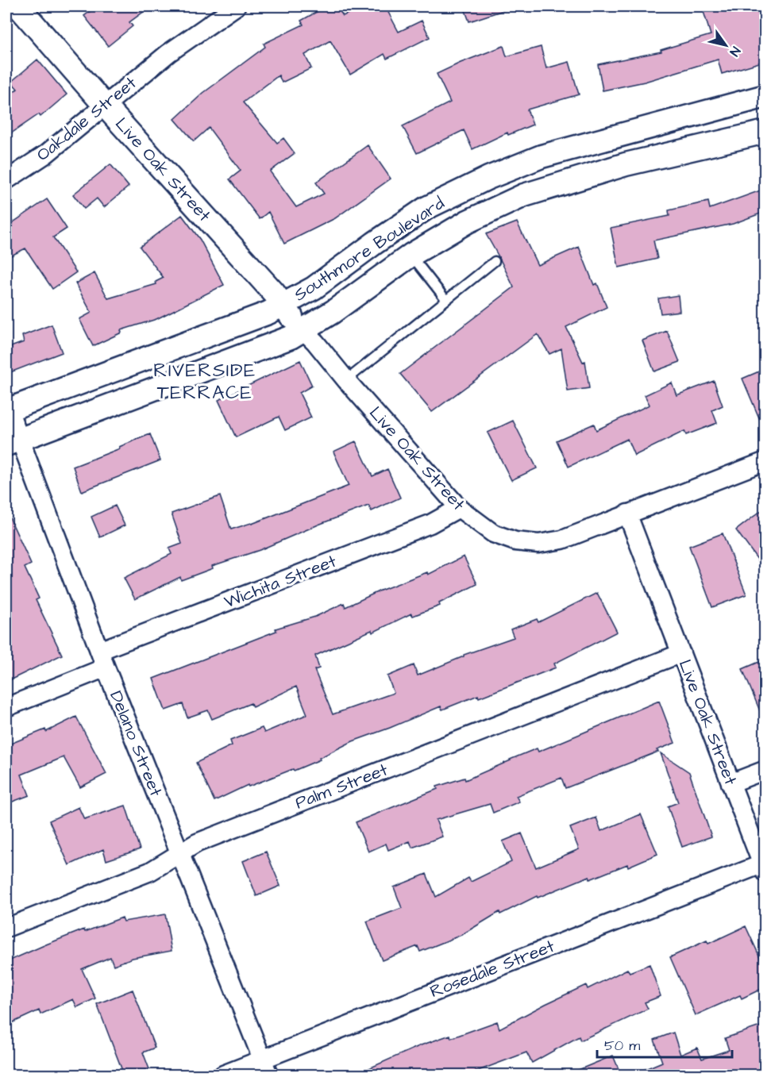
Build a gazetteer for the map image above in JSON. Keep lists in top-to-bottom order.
{
  "streets": {
    "street": [
      "Oakdale Street",
      "Live Oak Street",
      "Southmore Boulevard",
      "Wichita Street",
      "Delano Street",
      "Palm Street",
      "Rosedale Street"
    ]
  },
  "crossings": [
    ["Oakdale Street", "Live Oak Street"],
    ["Live Oak Street", "Southmore Boulevard"],
    ["Live Oak Street", "Wichita Street"],
    ["Live Oak Street", "Palm Street"],
    ["Live Oak Street", "Rosedale Street"],
    ["Southmore Boulevard", "Delano Street"],
    ["Wichita Street", "Delano Street"],
    ["Delano Street", "Palm Street"],
    ["Delano Street", "Rosedale Street"]
  ],
  "districts": ["RIVERSIDE TERRACE"],
  "scale_bar": "50 m",
  "north": "bottom right"
}
